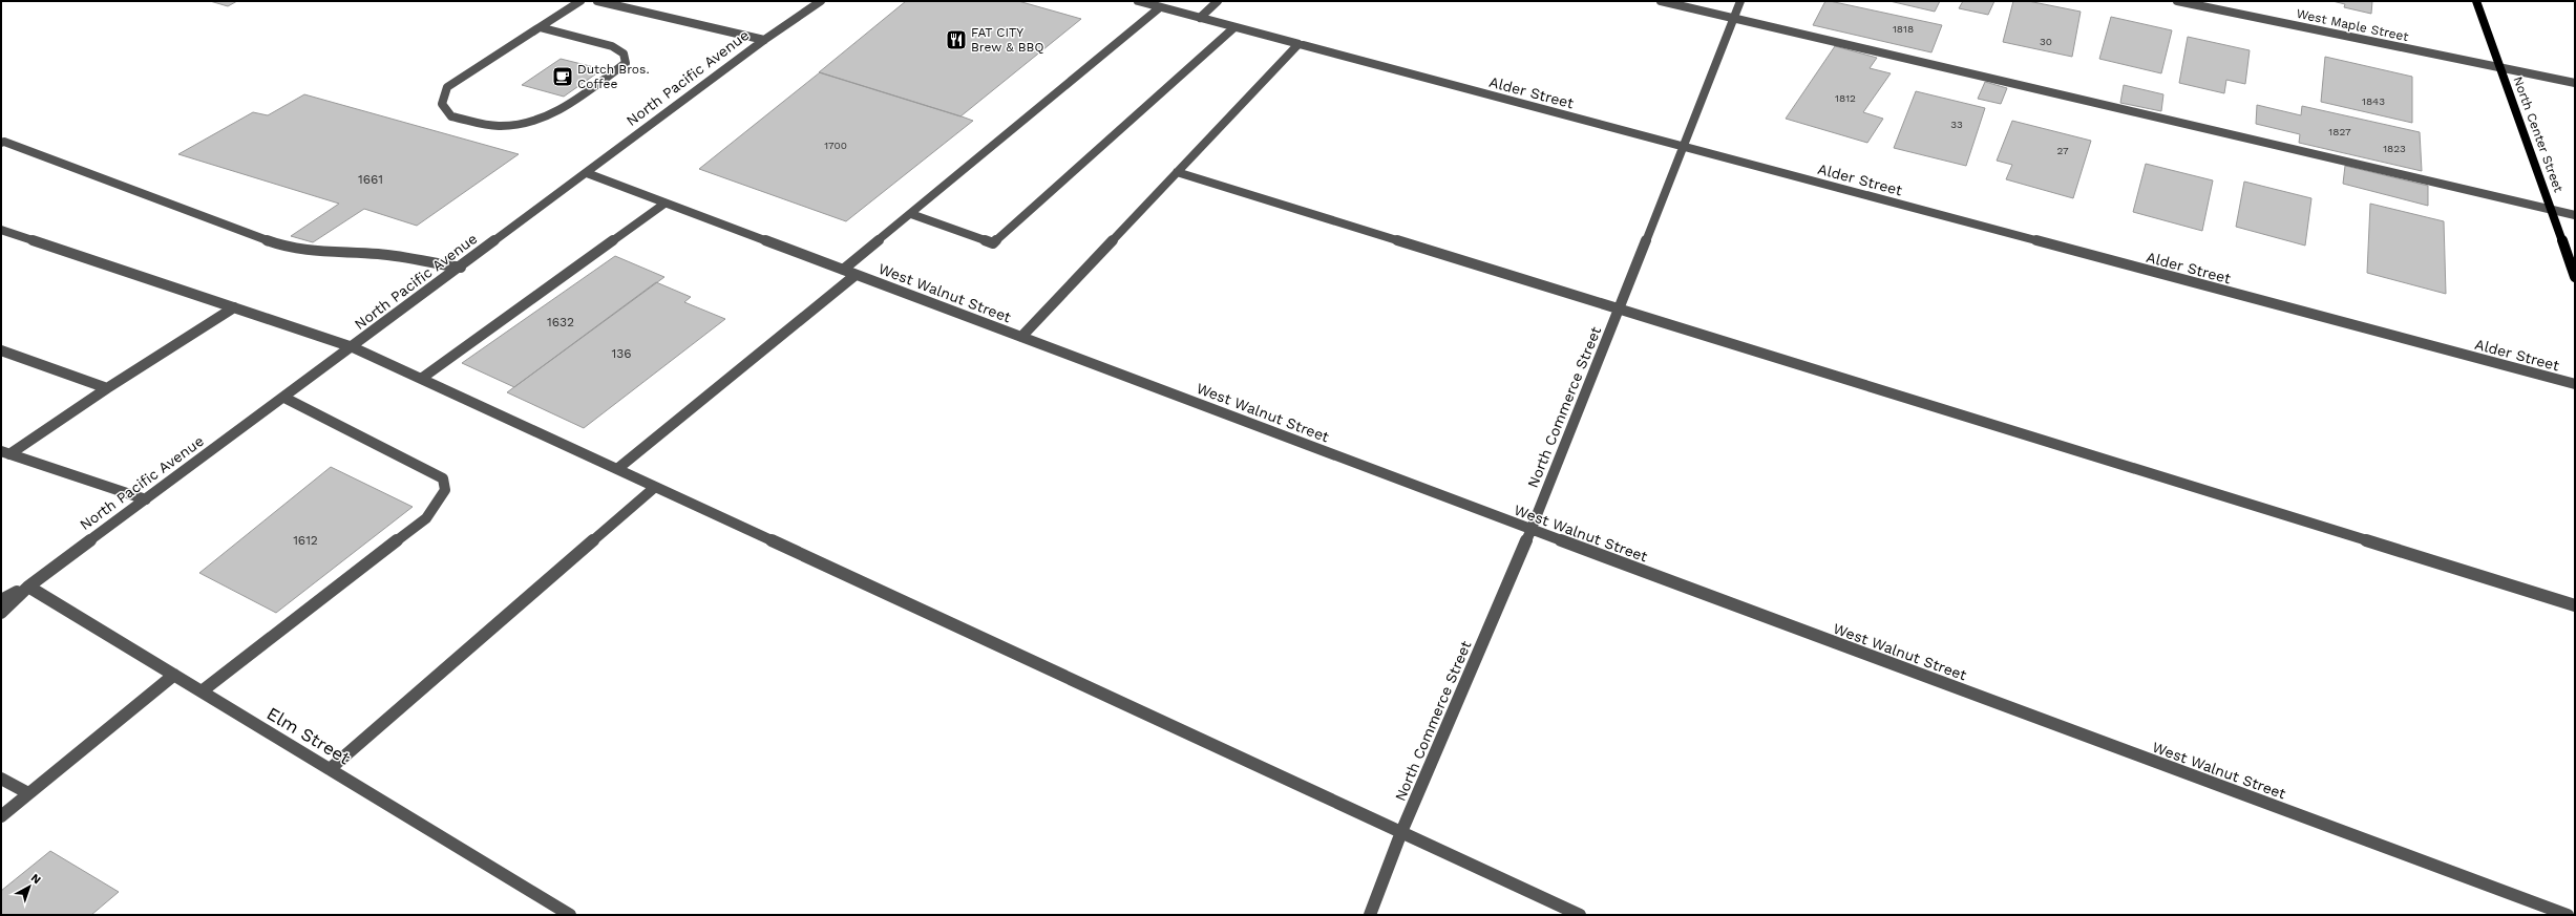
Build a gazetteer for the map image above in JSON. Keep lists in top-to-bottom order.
{
  "streets": {
    "main road": ["North Center Street"],
    "street": [
      "West Maple Street",
      "North Pacific Avenue",
      "Alder Street",
      "West Walnut Street",
      "North Commerce Street",
      "Elm Street"
    ]
  },
  "crossings": [
    ["West Maple Street", "North Center Street"],
    ["North Pacific Avenue", "West Walnut Street"],
    ["North Pacific Avenue", "Elm Street"],
    ["Alder Street", "North Commerce Street"],
    ["West Walnut Street", "North Commerce Street"]
  ],
  "places": {
    "restaurant": ["FAT CITY Brew & BBQ"],
    "cafe": ["Dutch Bros. Coffee"]
  },
  "house_numbers": [
    "1818",
    "30",
    "1812",
    "1843",
    "33",
    "1827",
    "1700",
    "1823",
    "27",
    "1661",
    "1632",
    "136",
    "1612"
  ],
  "north": "top right"
}
